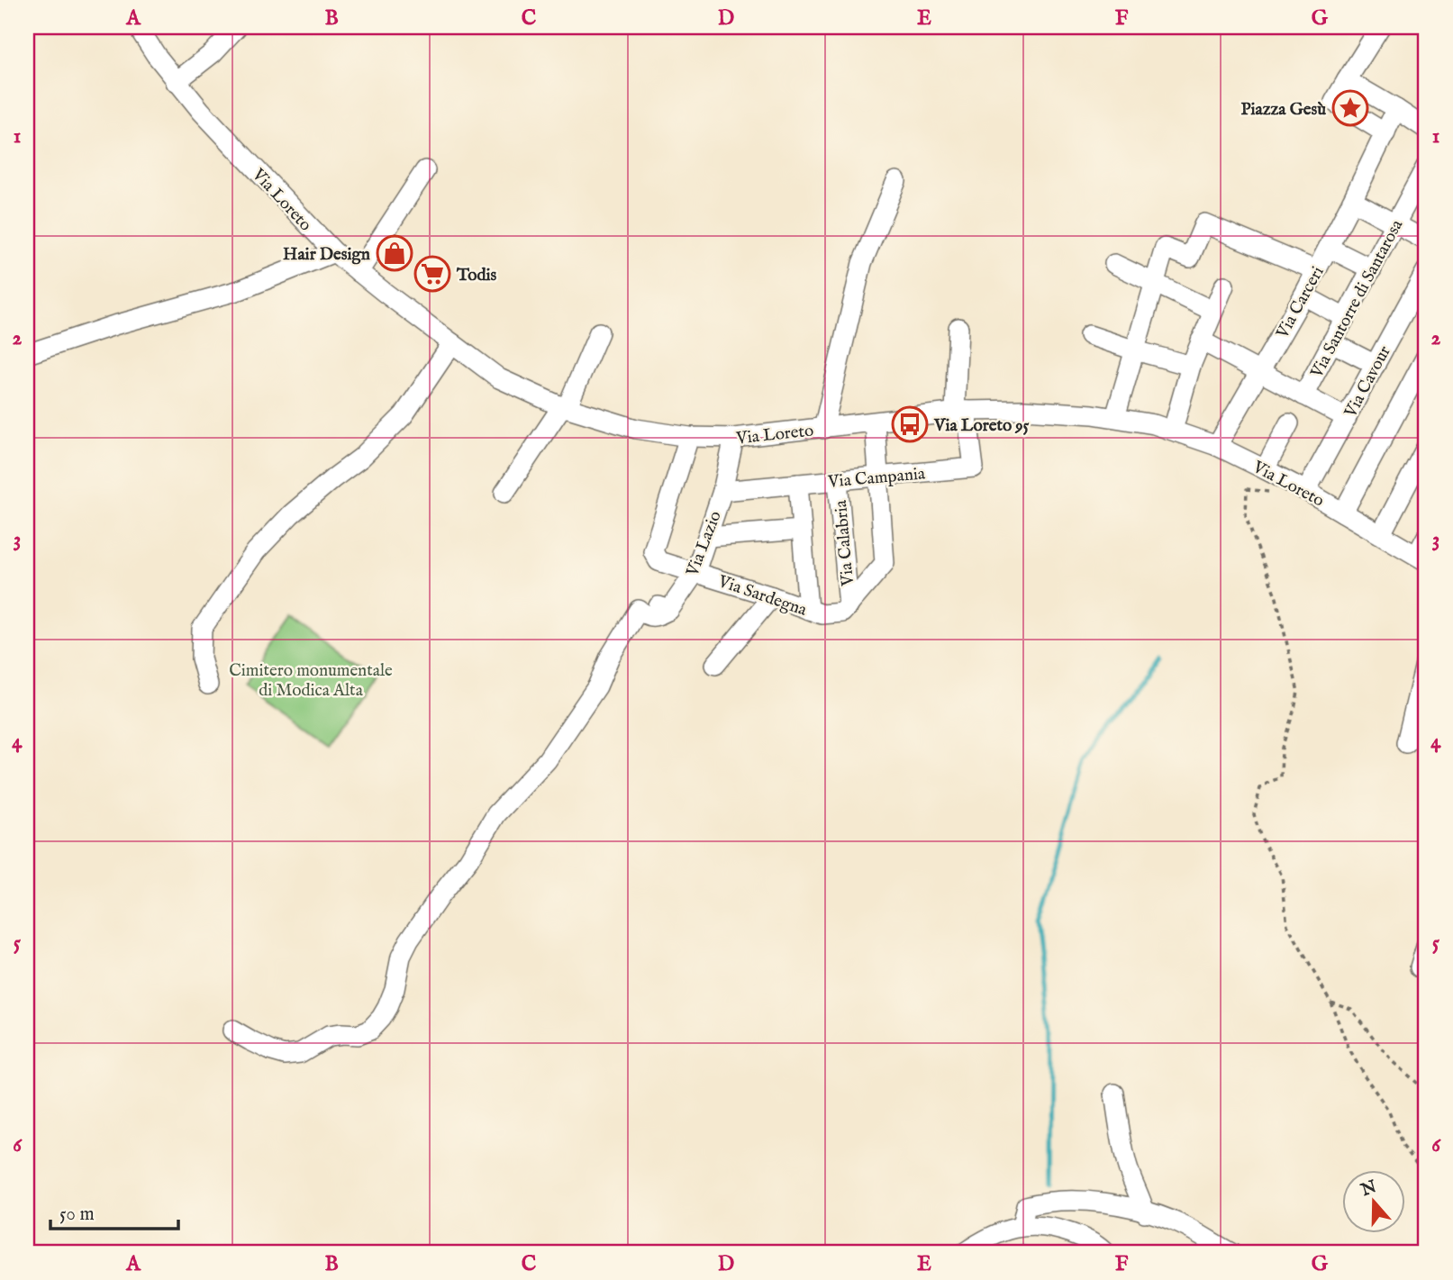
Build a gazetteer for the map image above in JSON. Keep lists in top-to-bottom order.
{
  "streets": {
    "street": [
      "Via Loreto",
      "Via Santorre di Santarosa",
      "Via Carceri",
      "Via Cavour",
      "Via Campania",
      "Via Lazio",
      "Via Calabria",
      "Via Sardegna"
    ]
  },
  "crossings": [
    ["Via Loreto", "Via Carceri"],
    ["Via Loreto", "Via Cavour"],
    ["Via Loreto", "Via Campania"],
    ["Via Loreto", "Via Lazio"],
    ["Via Loreto", "Via Sardegna"],
    ["Via Campania", "Via Lazio"],
    ["Via Campania", "Via Calabria"],
    ["Via Lazio", "Via Sardegna"],
    ["Via Calabria", "Via Sardegna"]
  ],
  "parks": ["Cimitero monumentale di Modica Alta"],
  "places": {
    "place": ["Piazza Gesù"],
    "shop": ["Hair Design"],
    "supermarket": ["Todis"],
    "bus stop": ["Via Loreto 95"]
  },
  "scale_bar": "50 m",
  "north": "top",
  "grid": {
    "columns": [
      "A",
      "B",
      "C",
      "D",
      "E",
      "F",
      "G"
    ],
    "rows": [
      "1",
      "2",
      "3",
      "4",
      "5",
      "6"
    ]
  }
}
